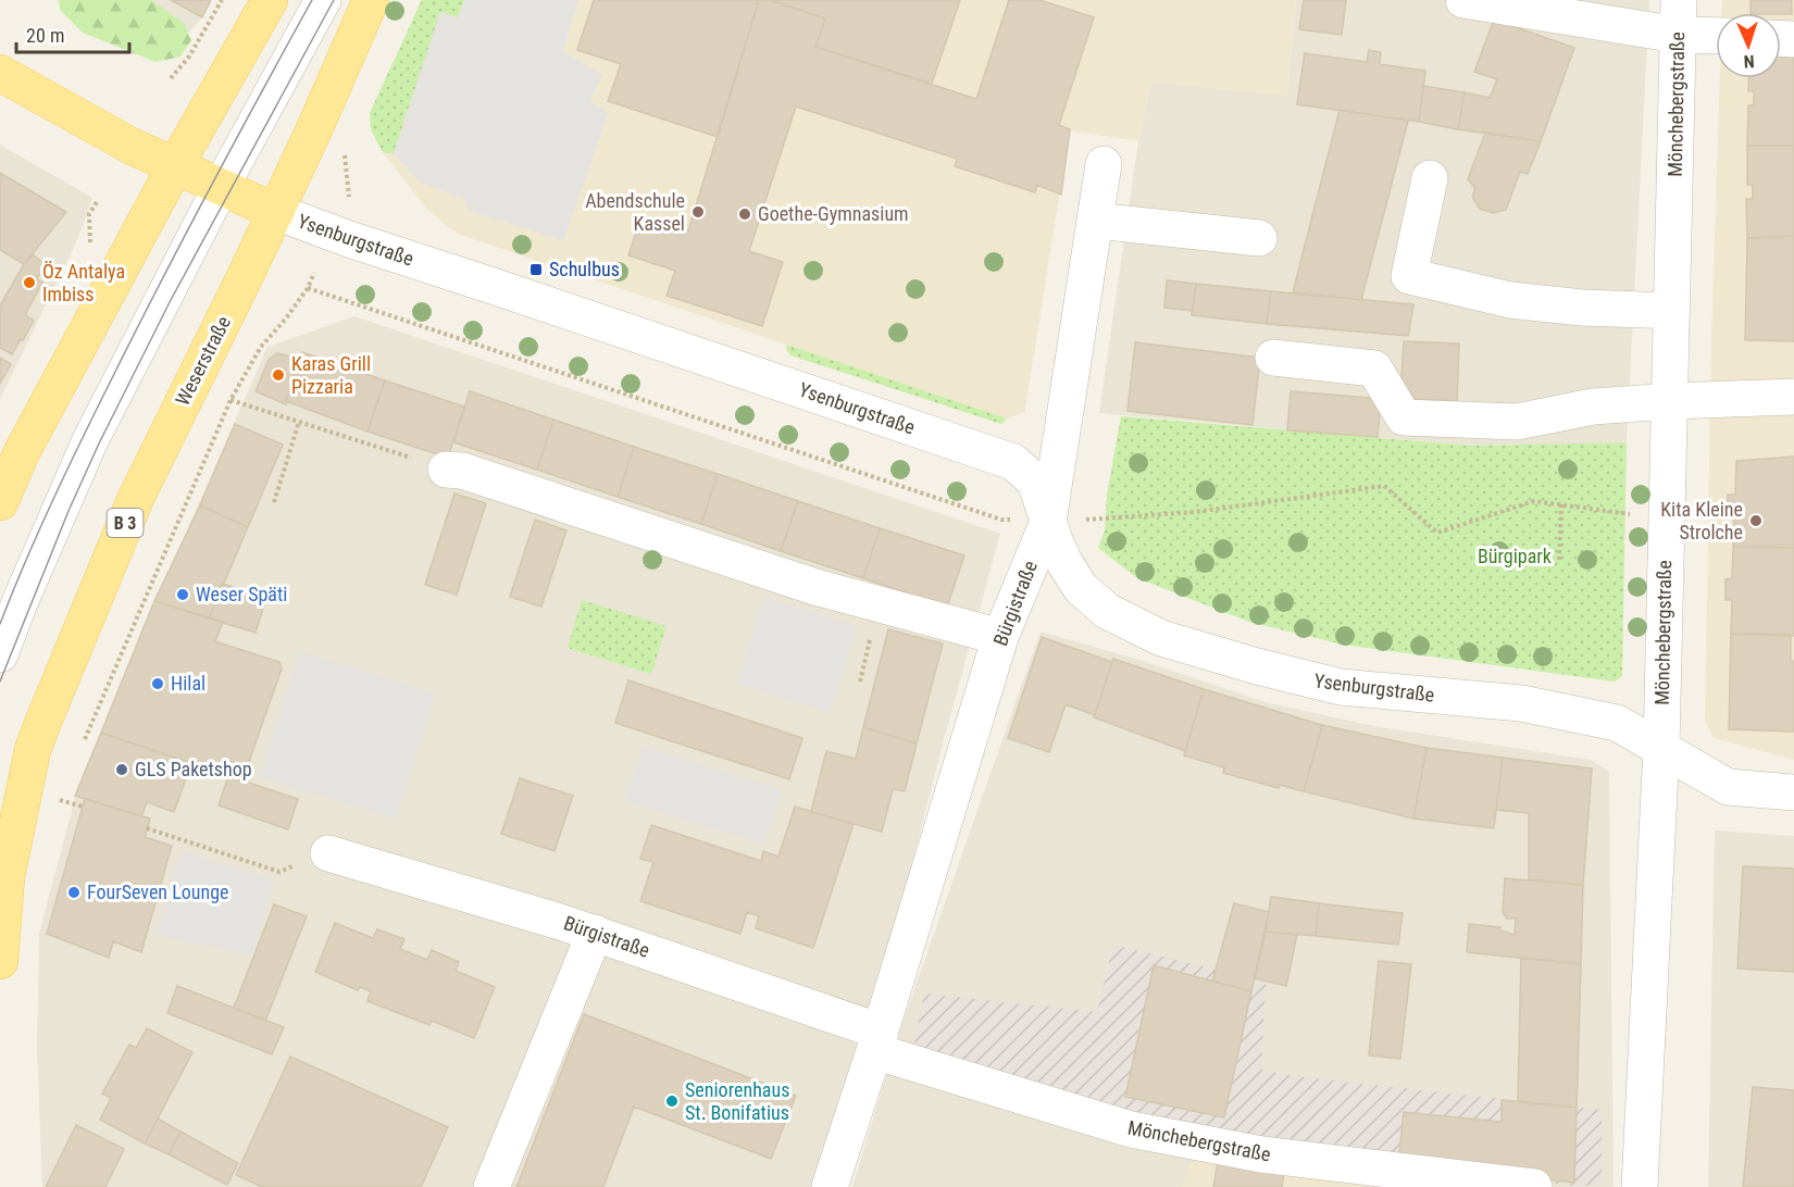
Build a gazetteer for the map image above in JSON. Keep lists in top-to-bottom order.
{
  "streets": {
    "main road": ["Ysenburgstraße", "Weserstraße", "B 3"],
    "street": ["Mönchebergstraße", "Bürgistraße"]
  },
  "crossings": [
    ["Mönchebergstraße", "Ysenburgstraße"],
    ["Mönchebergstraße", "Bürgistraße"],
    ["Ysenburgstraße", "Weserstraße"],
    ["Ysenburgstraße", "Bürgistraße"],
    ["Weserstraße", "B 3"]
  ],
  "parks": ["Bürgipark"],
  "places": {
    "other": [
      "Abendschule Kassel",
      "Goethe-Gymnasium",
      "Öz Antalya Imbiss",
      "Karas Grill Pizzaria",
      "Kita Kleine Strolche",
      "Weser Späti",
      "Hilal",
      "GLS Paketshop",
      "FourSeven Lounge",
      "Seniorenhaus St. Bonifatius"
    ],
    "transit": ["Schulbus"]
  },
  "scale_bar": "20 m",
  "north": "bottom"
}
